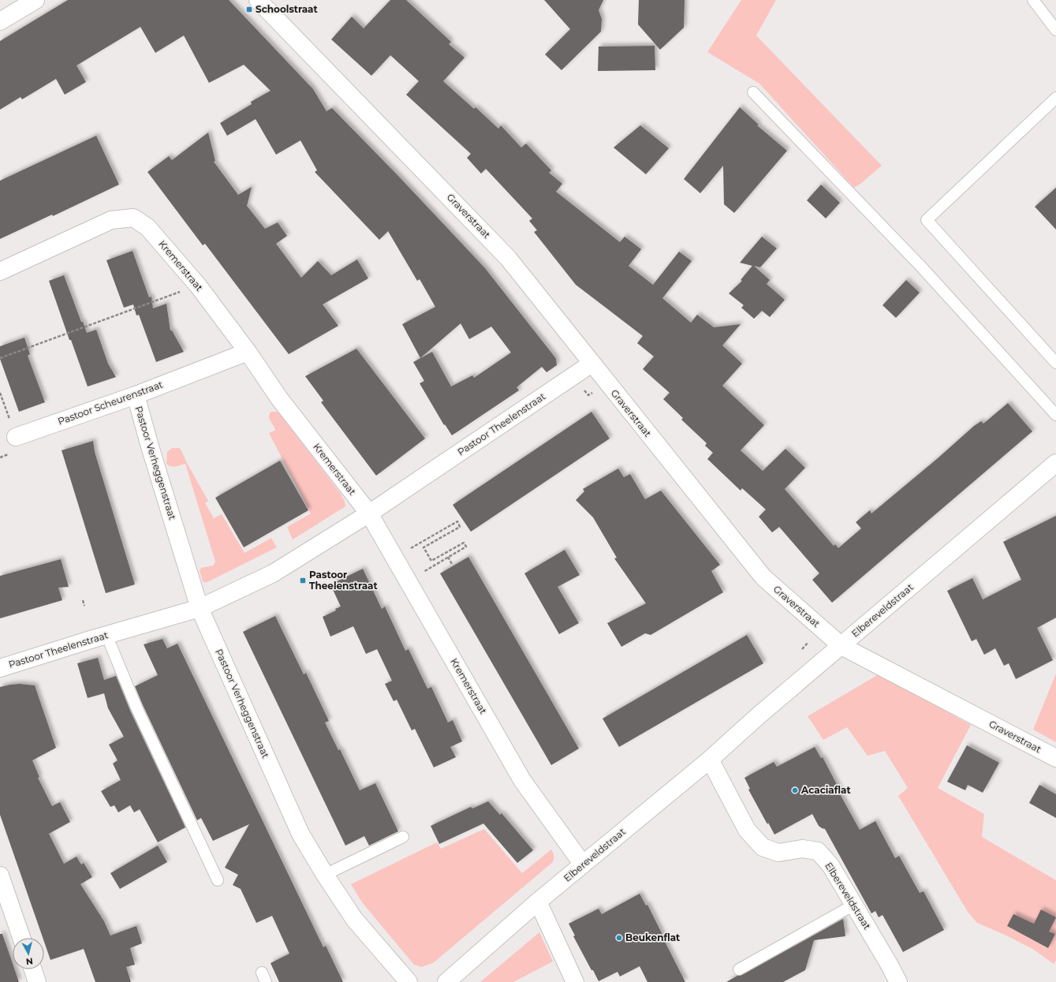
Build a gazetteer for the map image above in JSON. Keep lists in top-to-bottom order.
{
  "streets": {
    "street": [
      "Graverstraat",
      "Kremerstraat",
      "Pastoor Scheurenstraat",
      "Pastoor Theelenstraat",
      "Pastoor Verheggenstraat",
      "Elbereveldstraat"
    ]
  },
  "crossings": [
    ["Graverstraat", "Pastoor Theelenstraat"],
    ["Graverstraat", "Elbereveldstraat"],
    ["Kremerstraat", "Pastoor Scheurenstraat"],
    ["Kremerstraat", "Pastoor Theelenstraat"],
    ["Kremerstraat", "Elbereveldstraat"],
    ["Pastoor Scheurenstraat", "Pastoor Verheggenstraat"],
    ["Pastoor Theelenstraat", "Pastoor Verheggenstraat"]
  ],
  "places": {
    "transit": ["Schoolstraat", "Pastoor Theelenstraat"],
    "other": ["Acaciaflat", "Beukenflat"]
  },
  "north": "bottom"
}
